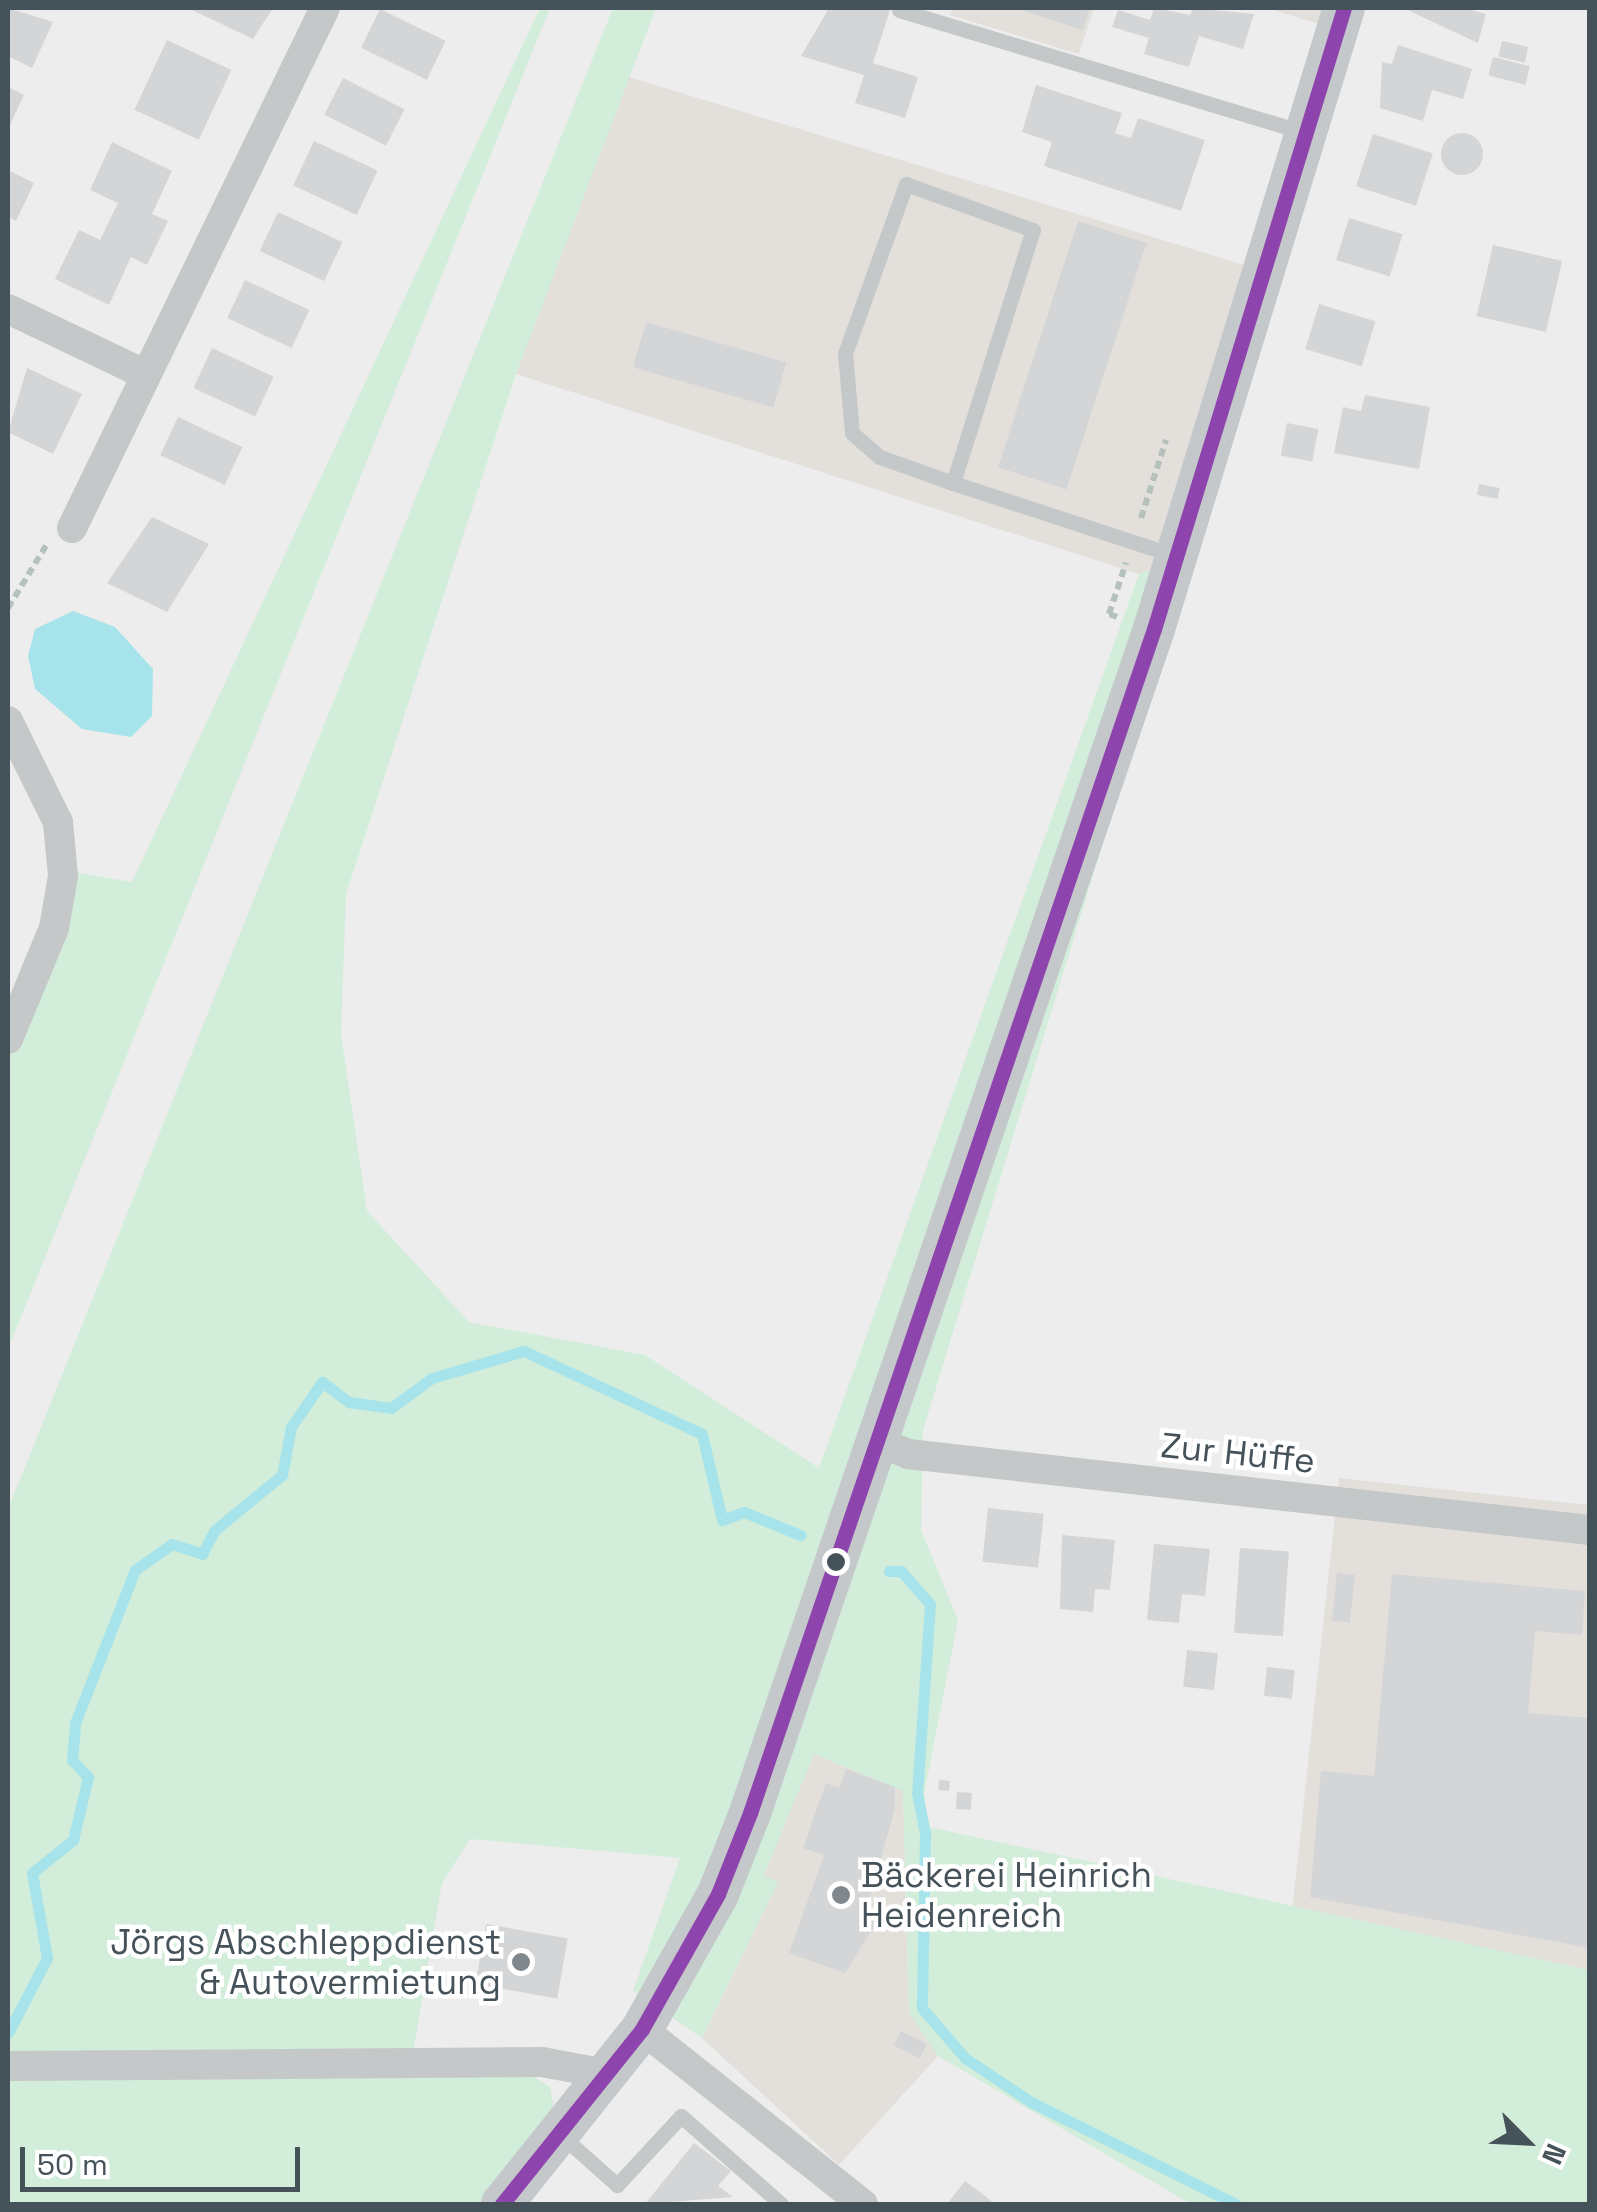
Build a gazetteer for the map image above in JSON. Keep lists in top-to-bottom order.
{
  "streets": {
    "street": ["Zur Hüffe"]
  },
  "places": ["Bäckerei Heinrich Heidenreich", "Jörgs Abschleppdienst & Autovermietung"],
  "scale_bar": "50 m",
  "north": "bottom right"
}
